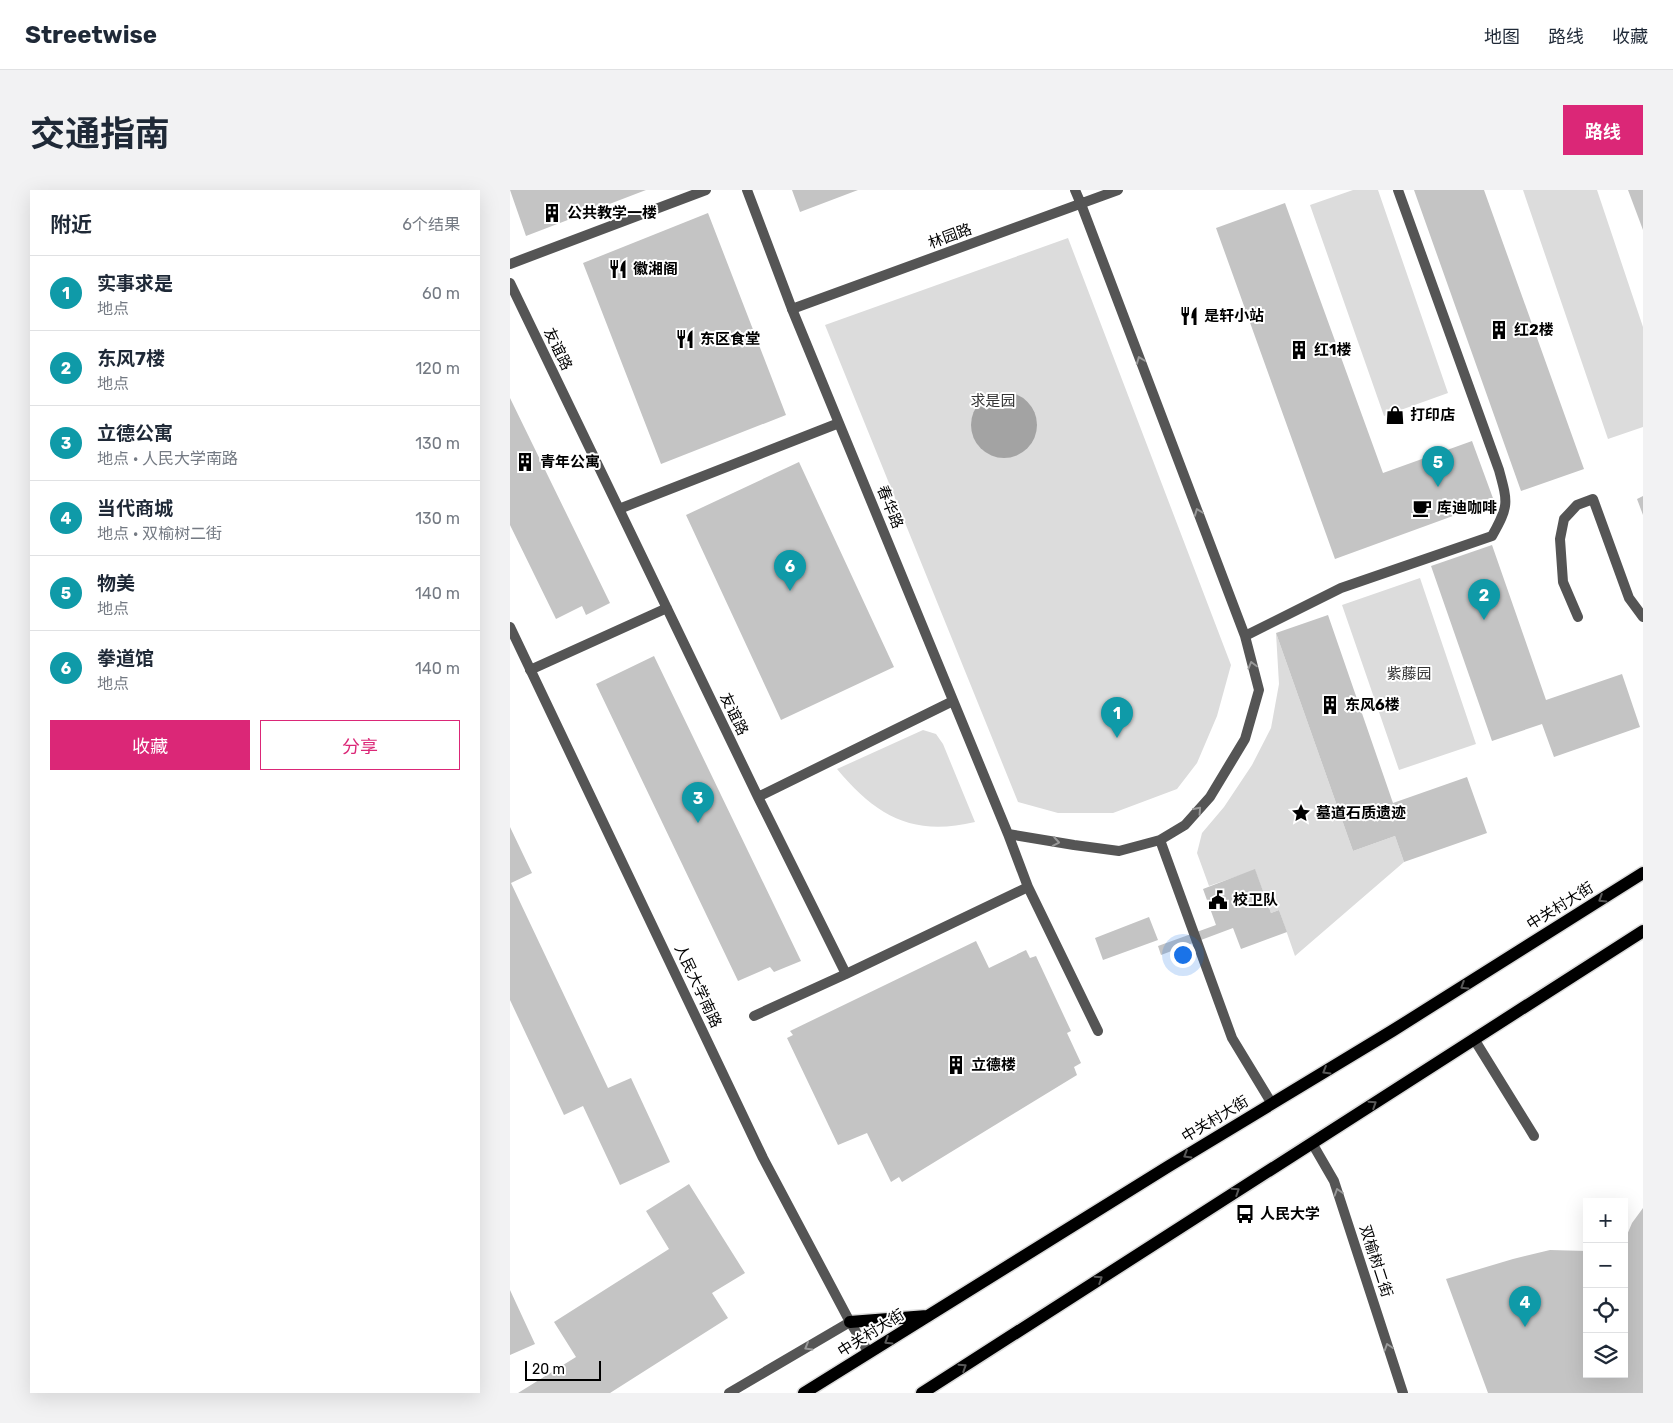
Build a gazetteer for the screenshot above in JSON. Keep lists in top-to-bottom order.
{
  "streets": {
    "main road": ["中关村大街"],
    "street": [
      "林园路",
      "友谊路",
      "春华路",
      "人民大学南路",
      "双榆树二街"
    ]
  },
  "crossings": [
    ["林园路", "春华路"],
    ["中关村大街", "人民大学南路"]
  ],
  "one_way": ["中关村大街", "双榆树二街"],
  "parks": ["求是园", "紫藤园"],
  "places": {
    "building": [
      "公共教学一楼",
      "红2楼",
      "红1楼",
      "青年公寓",
      "东风6楼",
      "立德楼"
    ],
    "restaurant": ["徽湘阁", "是轩小站", "东区食堂"],
    "shop": ["打印店"],
    "cafe": ["库迪咖啡"],
    "place": ["墓道石质遗迹"],
    "public building": ["校卫队"],
    "bus stop": ["人民大学"]
  },
  "scale_bar": "20 m",
  "page": {
    "header": "Streetwise",
    "nav": ["地图", "路线", "收藏"],
    "title": "交通指南",
    "buttons": [
      "路线",
      ["收藏", "分享"]
    ],
    "heading": ["附近", "6个结果"],
    "list": [
      {
        "mark": "1",
        "name": "实事求是",
        "note": "地点",
        "value": "60 m"
      },
      {
        "mark": "2",
        "name": "东风7楼",
        "note": "地点",
        "value": "120 m"
      },
      {
        "mark": "3",
        "name": "立德公寓",
        "note": "地点 · 人民大学南路",
        "value": "130 m"
      },
      {
        "mark": "4",
        "name": "当代商城",
        "note": "地点 · 双榆树二街",
        "value": "130 m"
      },
      {
        "mark": "5",
        "name": "物美",
        "note": "地点",
        "value": "140 m"
      },
      {
        "mark": "6",
        "name": "拳道馆",
        "note": "地点",
        "value": "140 m"
      }
    ],
    "pins": [
      "5",
      "6",
      "2",
      "1",
      "3",
      "4"
    ],
    "map_buttons": ["+", "−"],
    "scale": "20 m"
  }
}
